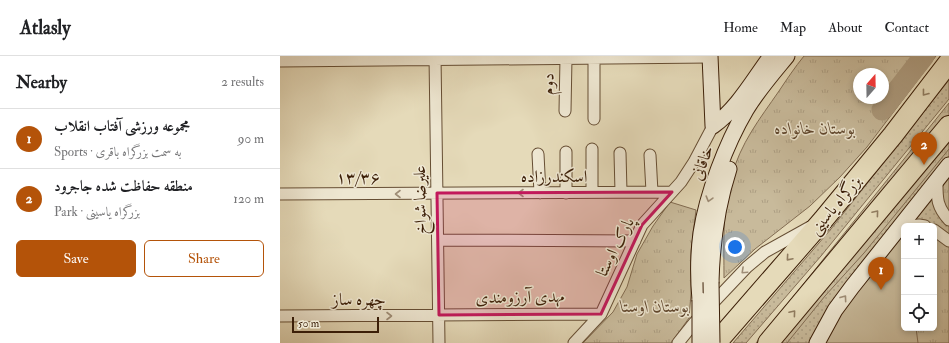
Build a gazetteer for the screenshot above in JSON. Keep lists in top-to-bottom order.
{
  "streets": {
    "highway": ["بزرگراه یاسینی"],
    "main road": ["خاقانی"],
    "street": [
      "دوم",
      "اسکندرزاده",
      "۱۳/۳۶",
      "علیرضا شواخ",
      "پارک اوستا",
      "مهدی آرزومندی",
      "چهره ساز"
    ]
  },
  "crossings": [
    ["اسکندرزاده", "۱۳/۳۶"],
    ["اسکندرزاده", "علیرضا شواخ"],
    ["اسکندرزاده", "پارک اوستا"],
    ["۱۳/۳۶", "علیرضا شواخ"],
    ["علیرضا شواخ", "مهدی آرزومندی"],
    ["علیرضا شواخ", "چهره ساز"],
    ["پارک اوستا", "مهدی آرزومندی"],
    ["مهدی آرزومندی", "چهره ساز"]
  ],
  "one_way": ["۱۳/۳۶", "چهره ساز"],
  "parks": ["بوستان خانواده", "بوستان اوستا"],
  "scale_bar": "50 m",
  "north": "top",
  "page": {
    "header": "Atlasly",
    "nav": [
      "Home",
      "Map",
      "About",
      "Contact"
    ],
    "heading": ["Nearby", "2 results"],
    "list": [
      {
        "mark": "1",
        "name": "مجموعه ورزشی آفتاب انقلاب",
        "note": "Sports · به سمت بزرگراه باقری",
        "value": "90 m"
      },
      {
        "mark": "2",
        "name": "منطقه حفاظت شده جاجرود",
        "note": "Park · بزرگراه یاسینی",
        "value": "120 m"
      }
    ],
    "pins": ["2", "1"],
    "map_buttons": ["+", "−"],
    "buttons": ["Save", "Share"],
    "scale": "50 m"
  }
}
